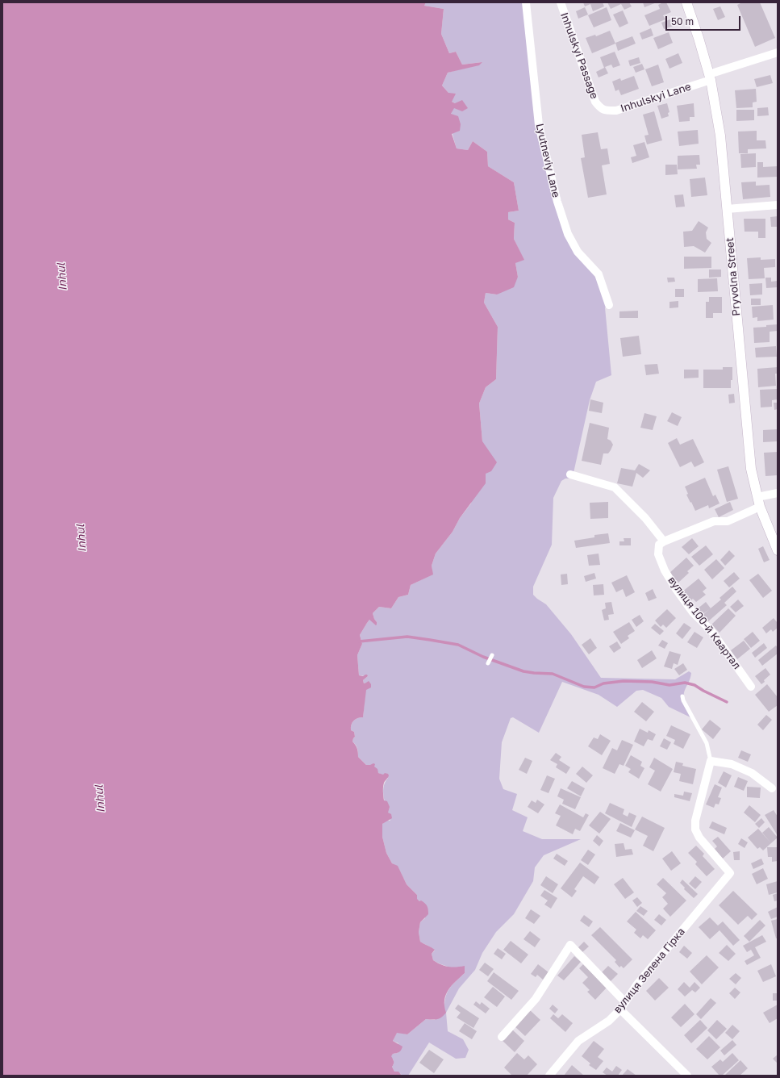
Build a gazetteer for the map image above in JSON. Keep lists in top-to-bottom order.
{
  "streets": {
    "street": [
      "Inhulskyi Passage",
      "Inhulskyi Lane",
      "Lyutneviy Lane",
      "Pryvolna Street",
      "вулиця 100-й Квартал",
      "вулиця Зелена Гірка"
    ]
  },
  "crossings": [
    ["Inhulskyi Passage", "Inhulskyi Lane"],
    ["Inhulskyi Lane", "Pryvolna Street"]
  ],
  "water": ["Inhul"],
  "scale_bar": "50 m"
}
